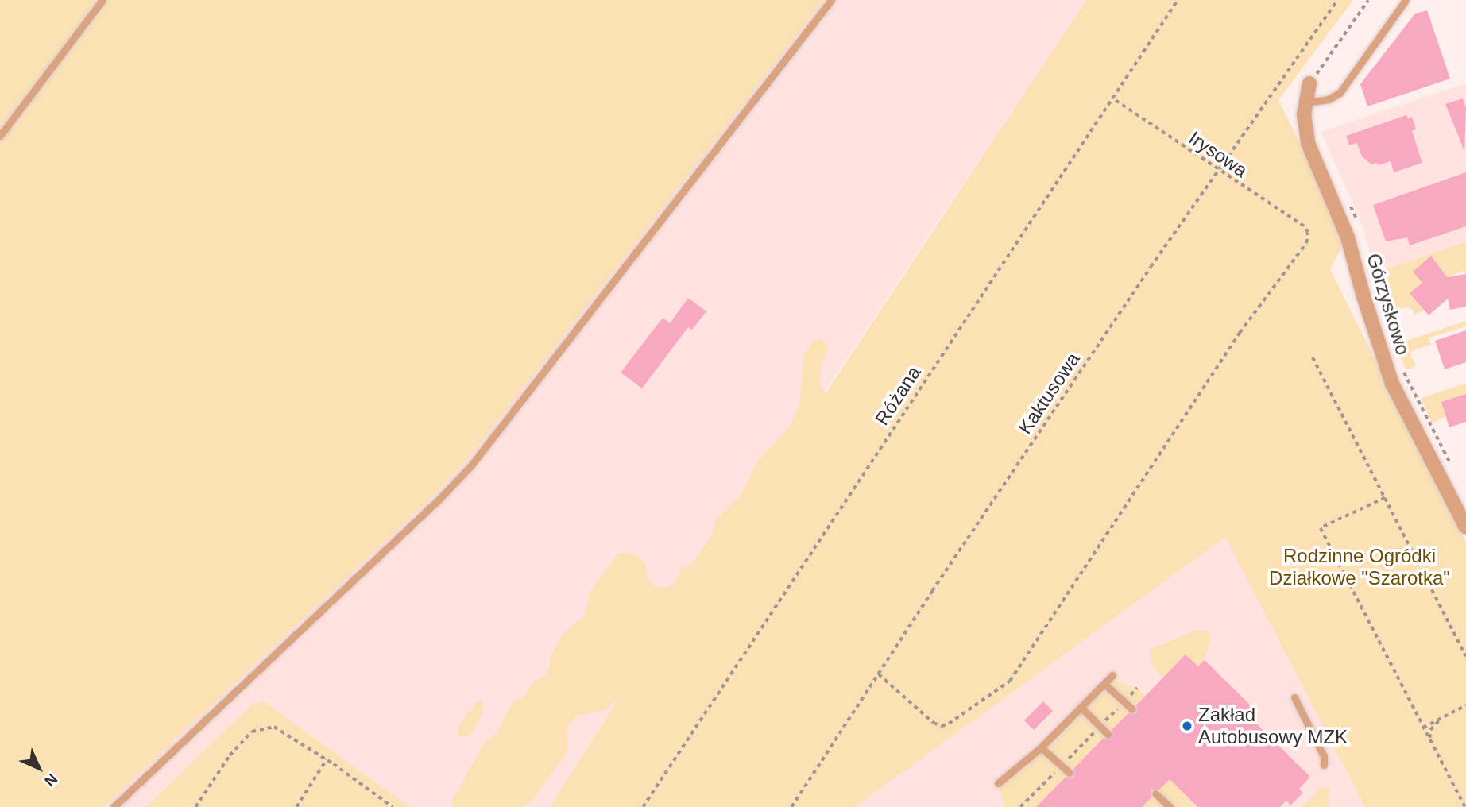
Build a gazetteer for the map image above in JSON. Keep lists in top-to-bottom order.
{
  "streets": {
    "street": ["Górzyskowo"],
    "path": ["Irysowa", "Kaktusowa", "Różana"]
  },
  "crossings": [
    ["Irysowa", "Kaktusowa"],
    ["Irysowa", "Różana"]
  ],
  "parks": ["Rodzinne Ogródki Działkowe \"Szarotka\""],
  "places": ["Zakład Autobusowy MZK"],
  "north": "bottom right"
}
